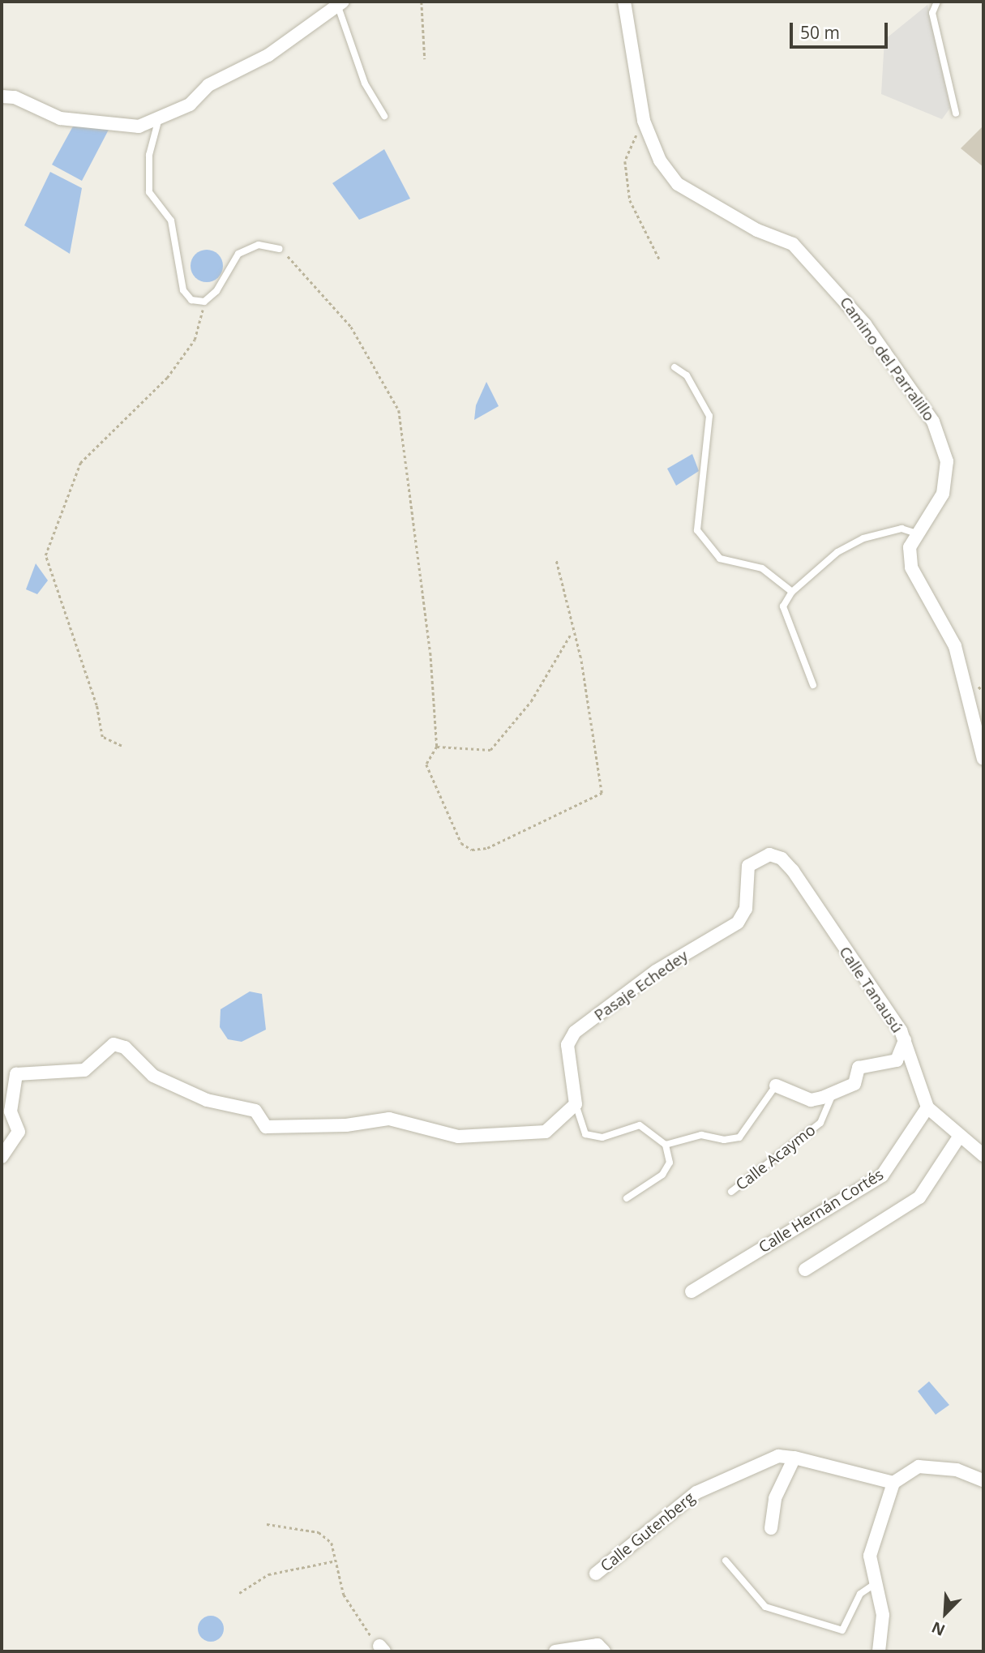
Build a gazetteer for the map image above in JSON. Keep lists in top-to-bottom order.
{
  "streets": {
    "street": [
      "Camino del Parralillo",
      "Pasaje Echedey",
      "Calle Tanausú",
      "Calle Hernán Cortés",
      "Calle Gutenberg"
    ],
    "lane": ["Calle Acaymo"]
  },
  "crossings": [
    ["Pasaje Echedey", "Calle Tanausú"],
    ["Calle Tanausú", "Calle Hernán Cortés"]
  ],
  "scale_bar": "50 m",
  "north": "bottom left"
}
